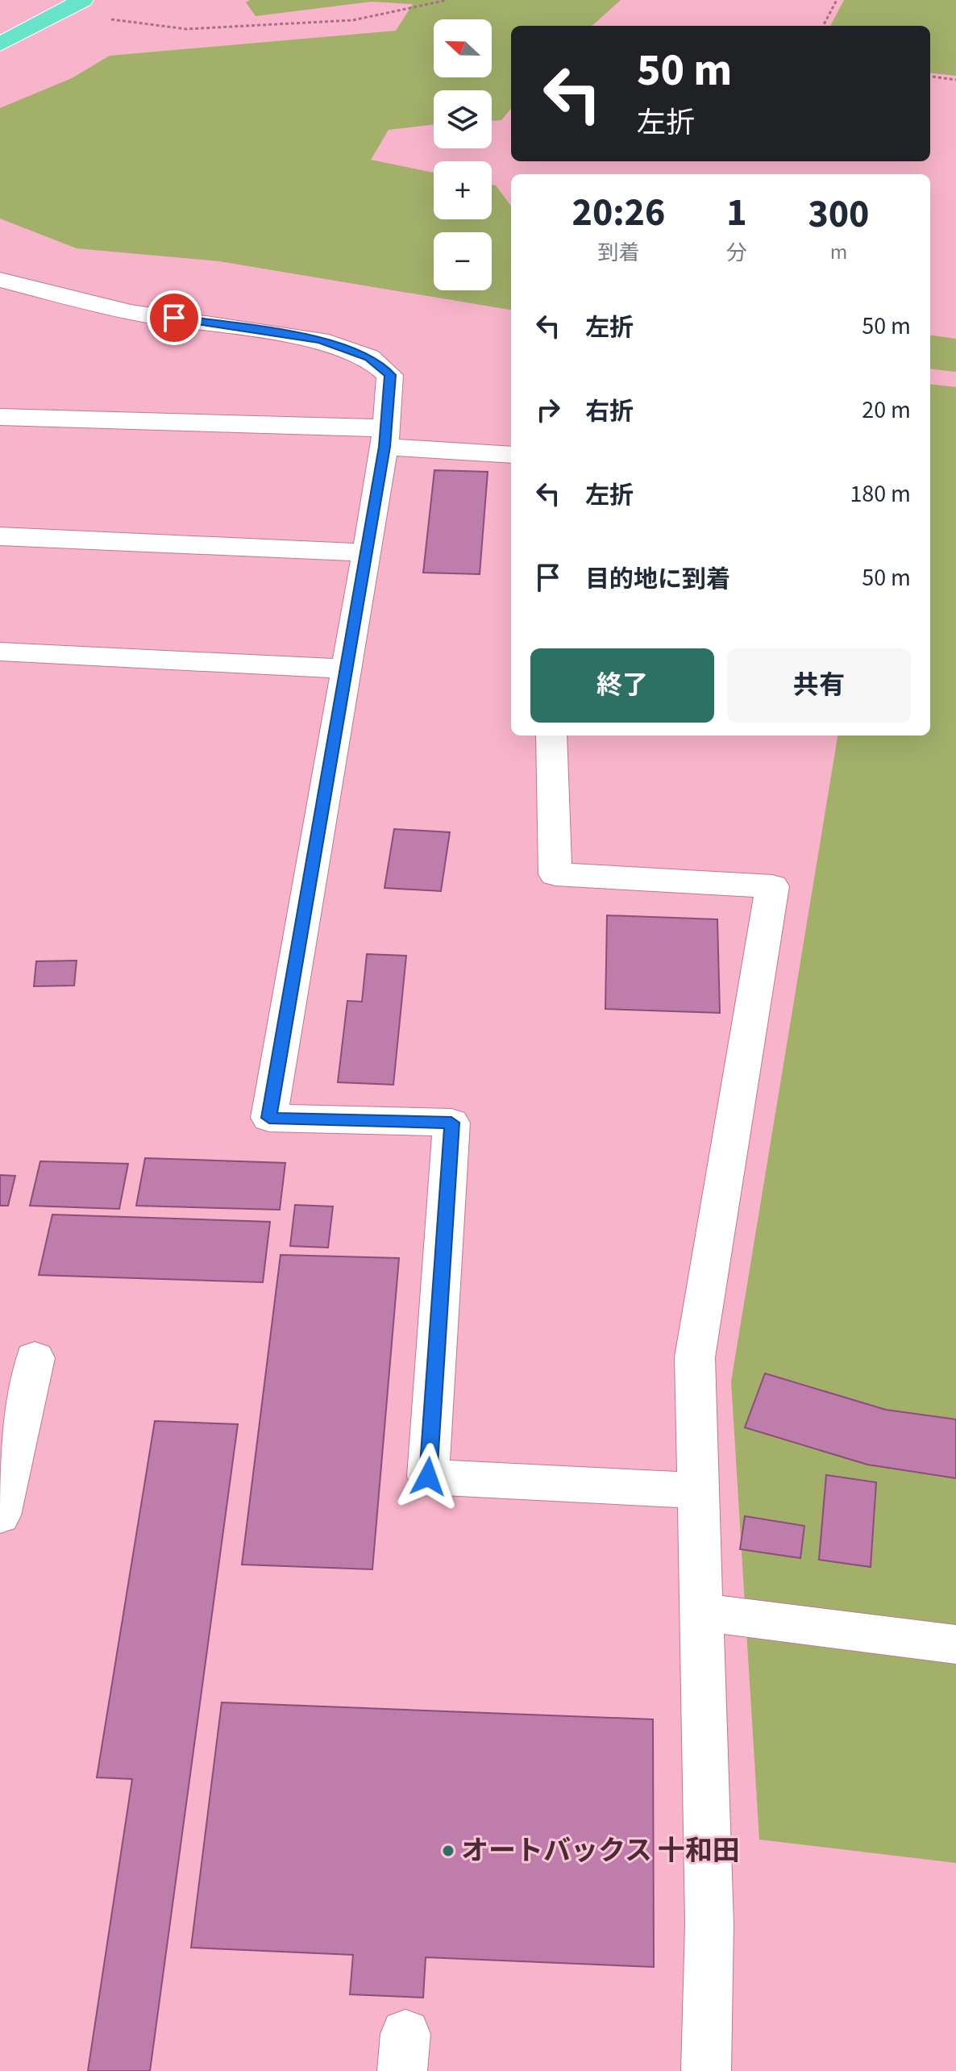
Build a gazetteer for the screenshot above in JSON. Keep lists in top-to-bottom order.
{
  "places": ["オートバックス 十和田"],
  "north": "left",
  "page": {
    "map_buttons": ["+", "−"],
    "turn": ["50 m", "左折"],
    "eta": [
      "20:26",
      "到着",
      "1",
      "分",
      "300",
      "m"
    ],
    "list": [
      {
        "name": "左折",
        "value": "50 m"
      },
      {
        "name": "右折",
        "value": "20 m"
      },
      {
        "name": "左折",
        "value": "180 m"
      },
      {
        "name": "目的地に到着",
        "value": "50 m"
      }
    ],
    "buttons": ["終了", "共有"]
  }
}
